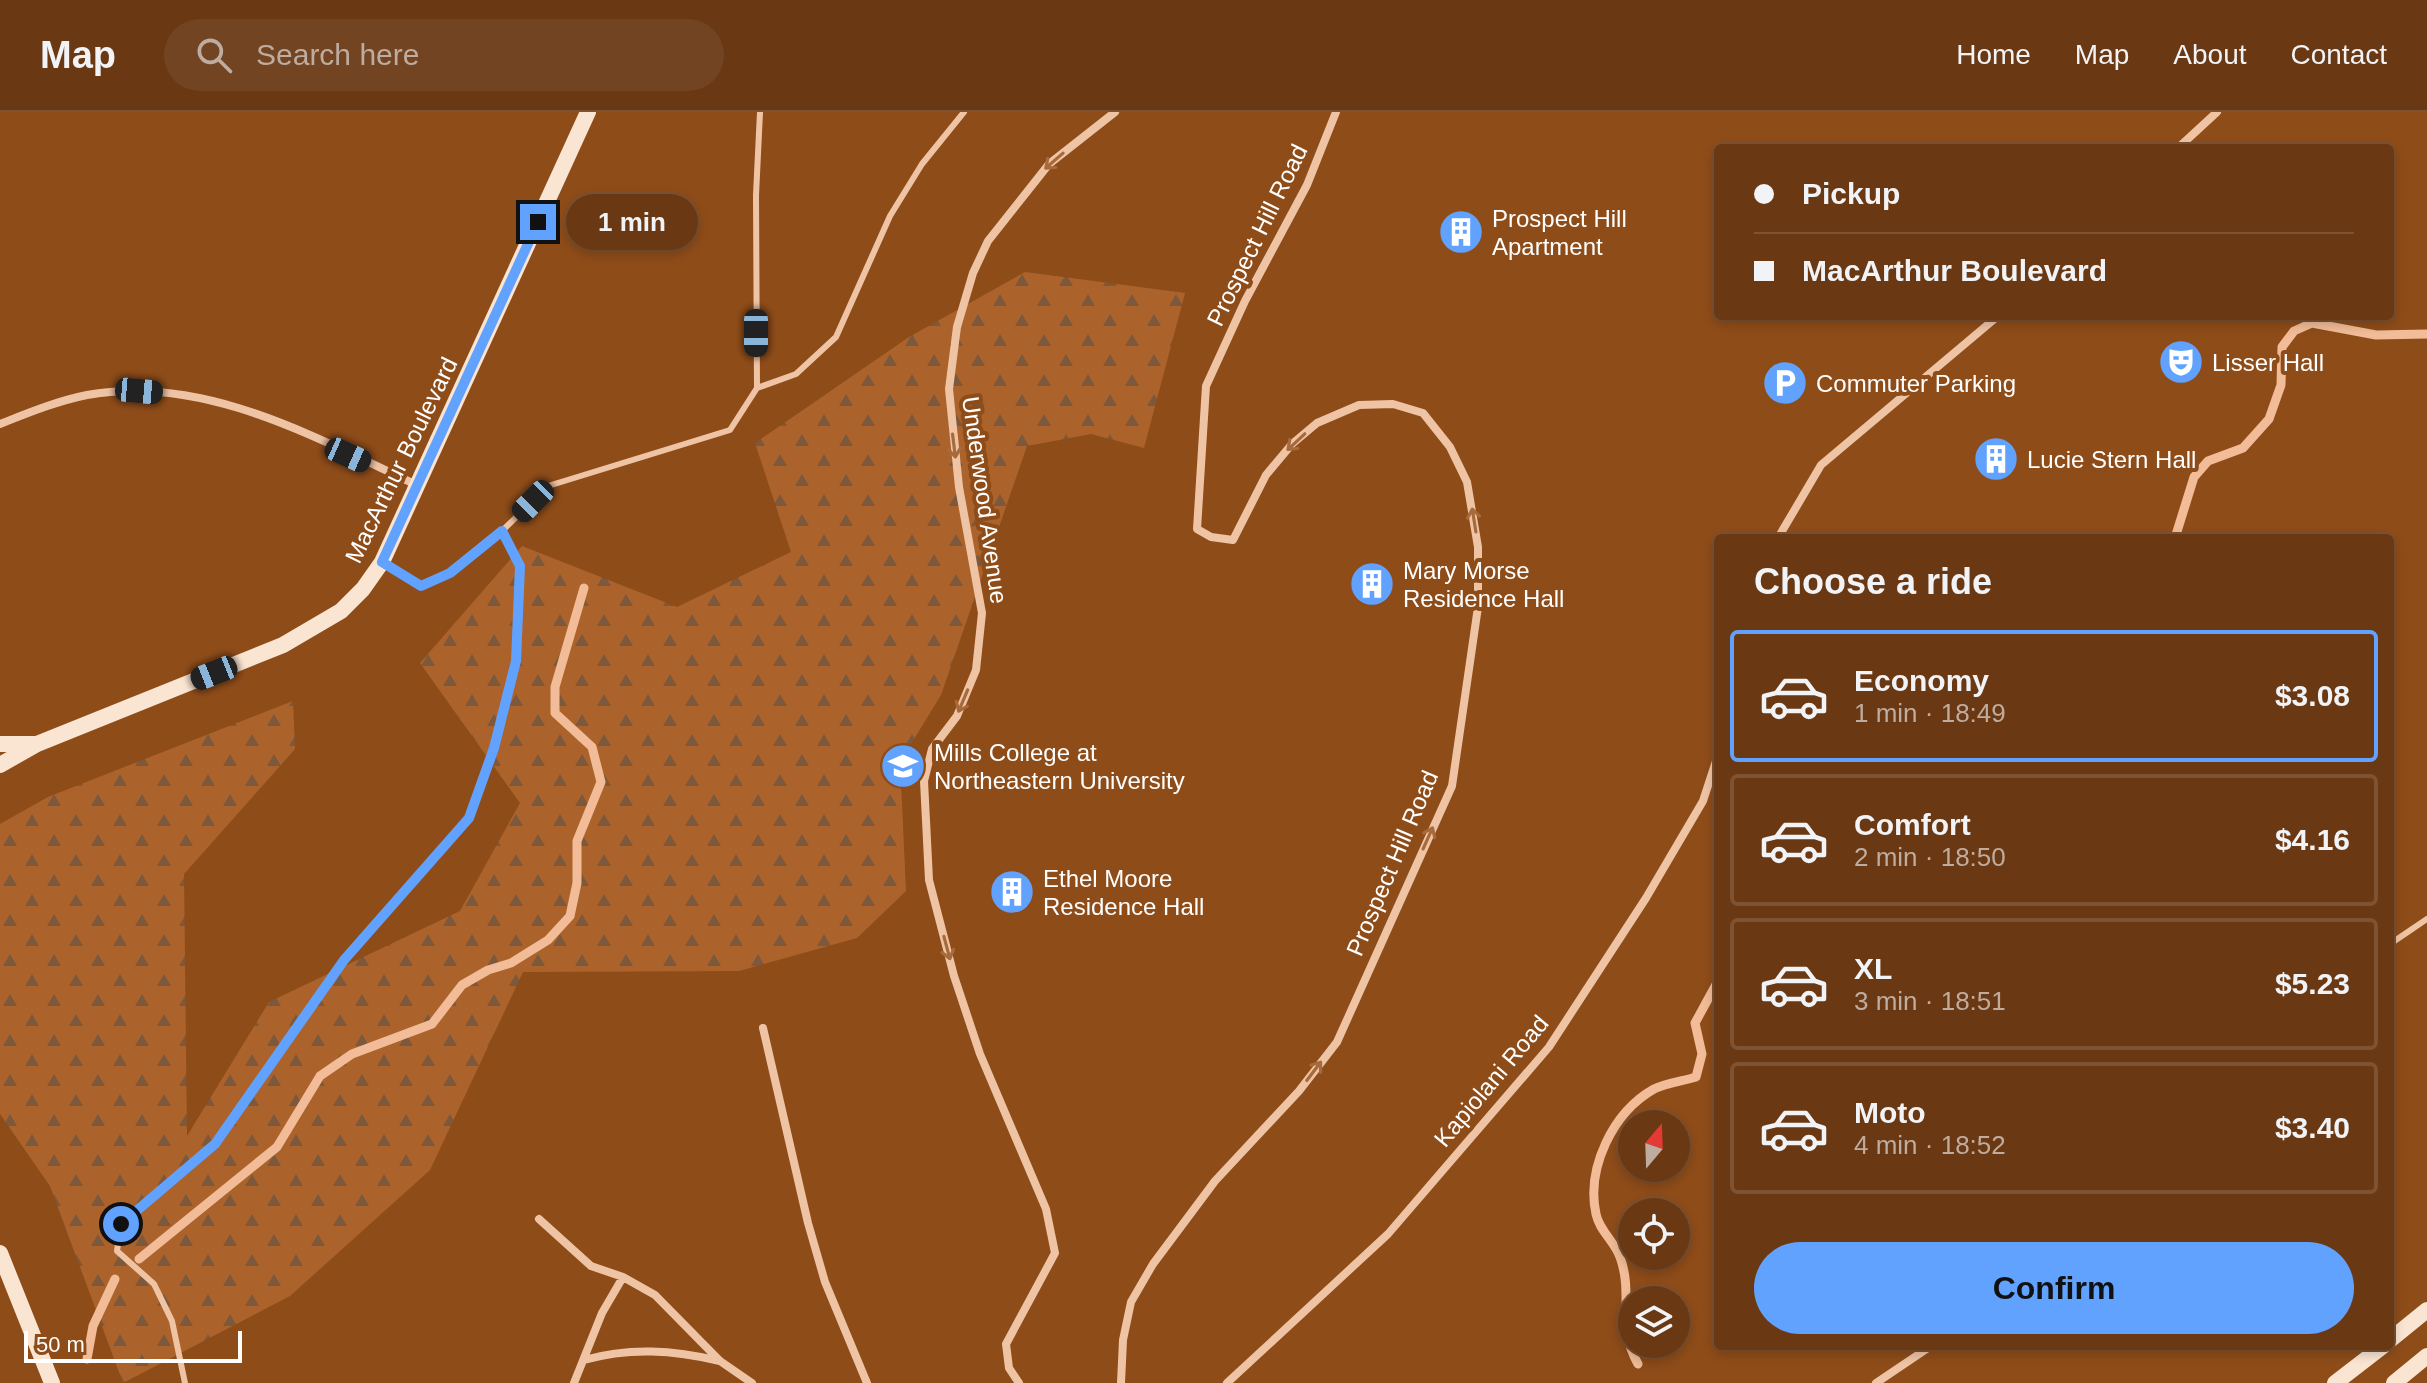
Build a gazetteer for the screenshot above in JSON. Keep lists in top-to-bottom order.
{
  "streets": {
    "main road": ["MacArthur Boulevard"],
    "street": ["Prospect Hill Road", "Underwood Avenue", "Kapiolani Road"]
  },
  "one_way": ["Underwood Avenue"],
  "places": {
    "building": [
      "Prospect Hill Apartment",
      "Lucie Stern Hall",
      "Mary Morse Residence Hall",
      "Ethel Moore Residence Hall"
    ],
    "theatre": ["Lisser Hall"],
    "parking": ["Commuter Parking"],
    "school or university": ["Mills College at Northeastern University"]
  },
  "scale_bar": "50 m",
  "north": "top",
  "page": {
    "header": "Map",
    "search": "Search here",
    "nav": [
      "Home",
      "Map",
      "About",
      "Contact"
    ],
    "banner": ["Pickup", "MacArthur Boulevard"],
    "bubble": "1 min",
    "heading": "Choose a ride",
    "list": [
      {
        "name": "Economy",
        "note": "1 min · 18:49",
        "value": "$3.08"
      },
      {
        "name": "Comfort",
        "note": "2 min · 18:50",
        "value": "$4.16"
      },
      {
        "name": "XL",
        "note": "3 min · 18:51",
        "value": "$5.23"
      },
      {
        "name": "Moto",
        "note": "4 min · 18:52",
        "value": "$3.40"
      }
    ],
    "buttons": "Confirm",
    "scale": "50 m"
  }
}
